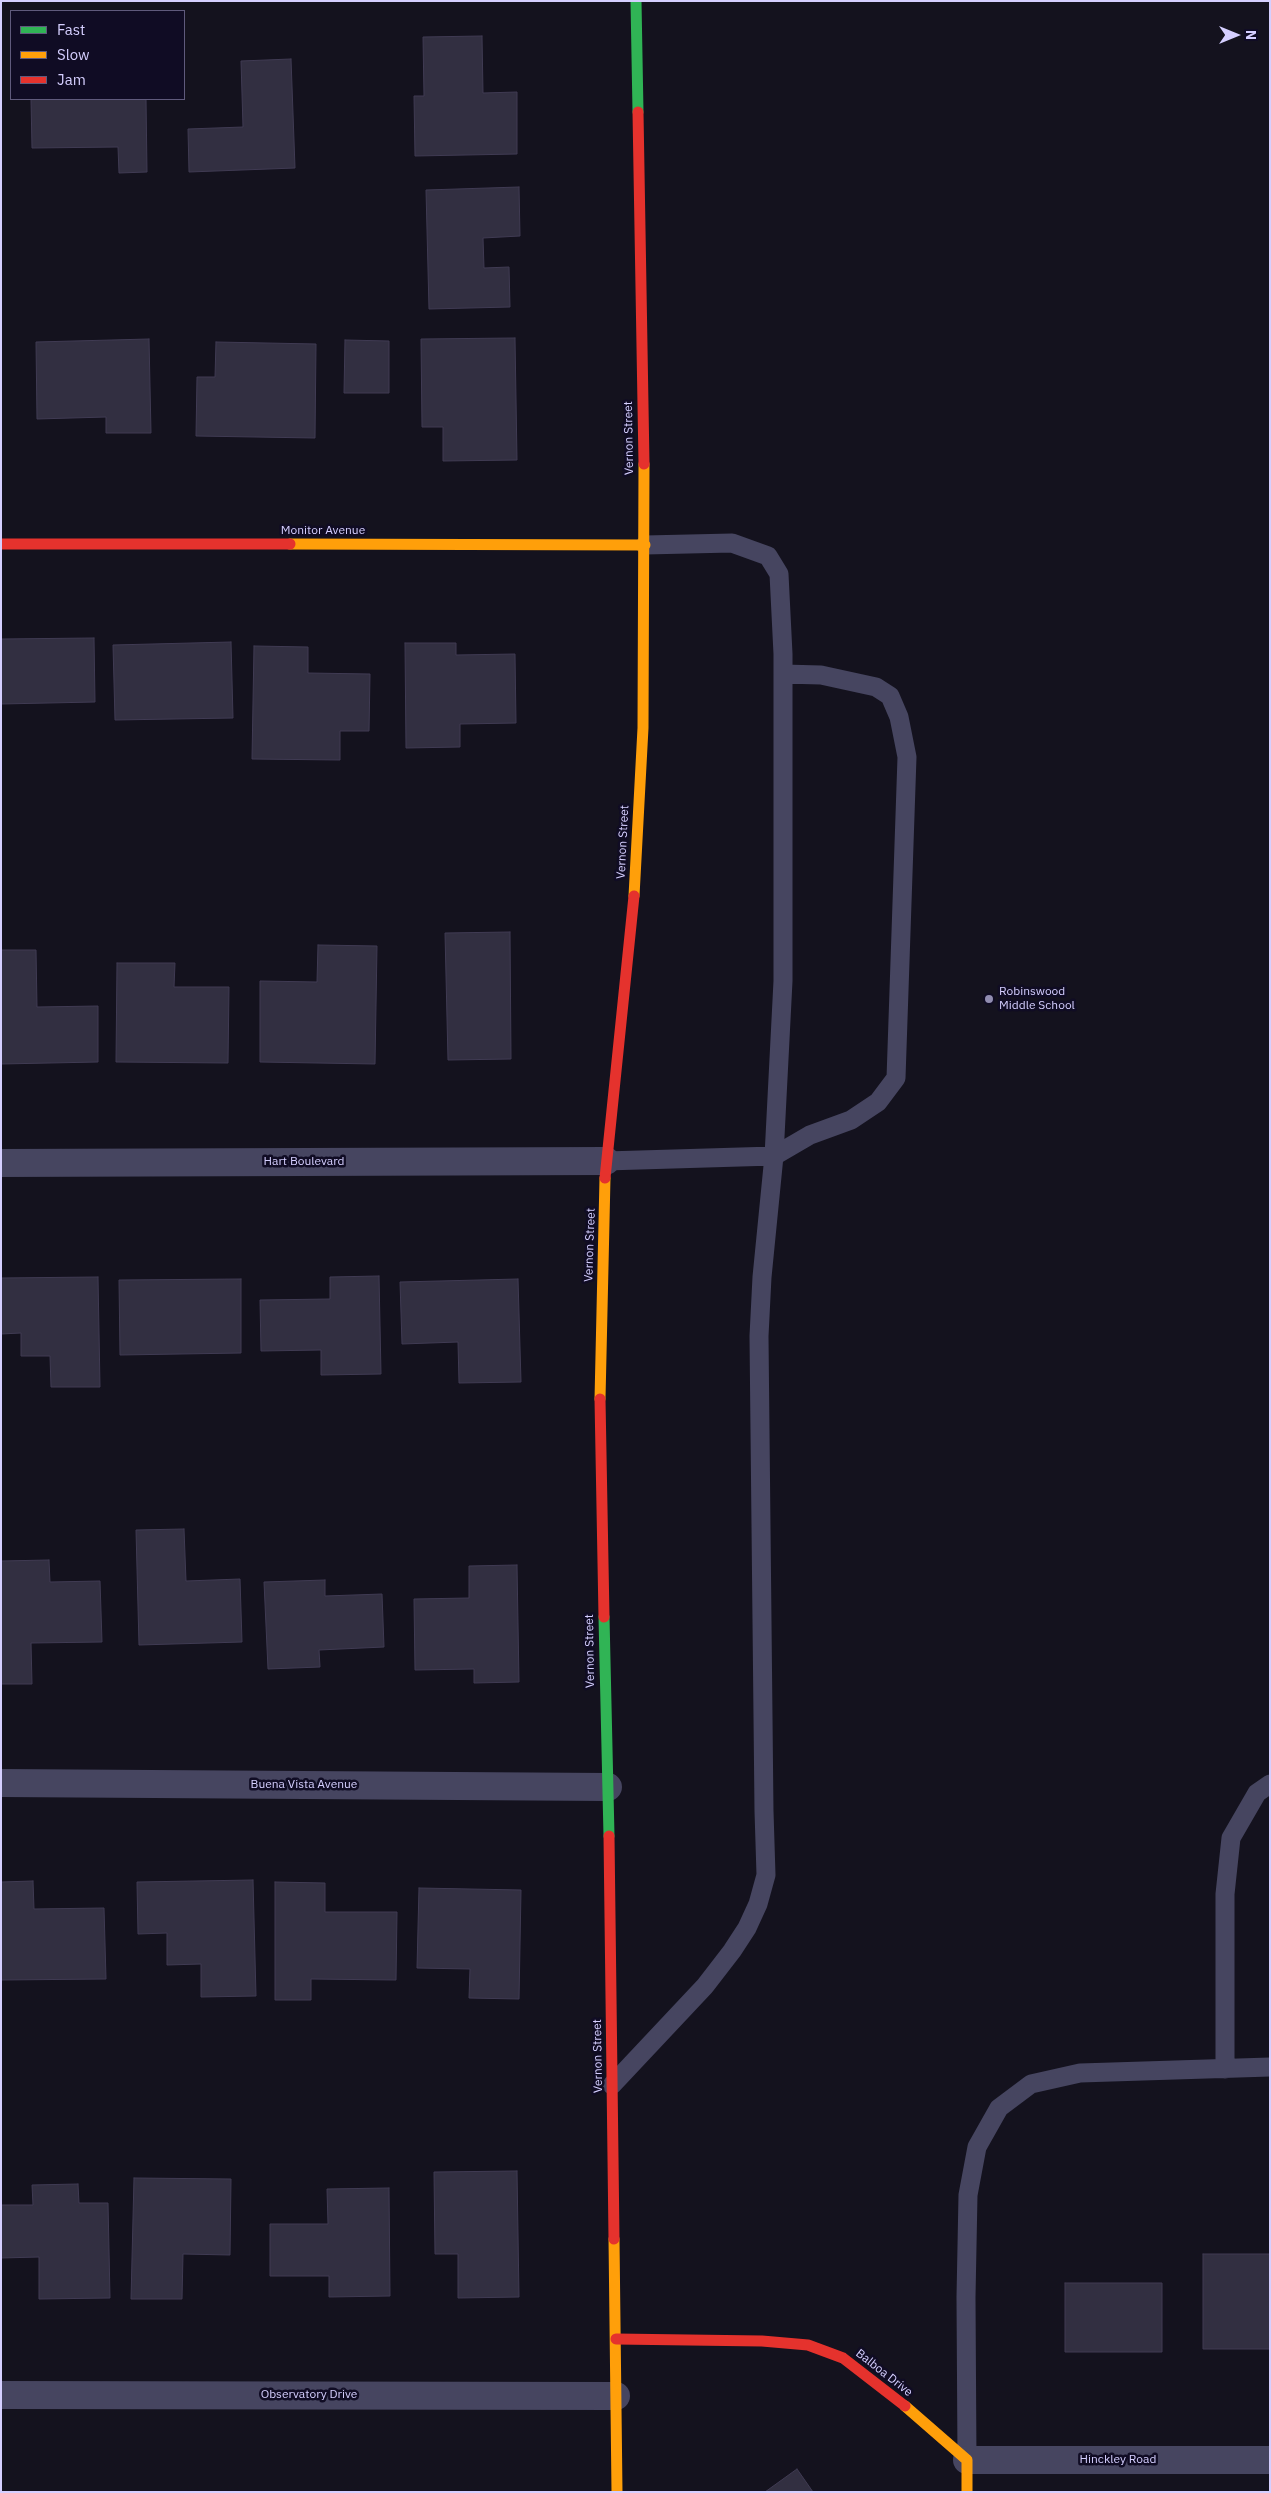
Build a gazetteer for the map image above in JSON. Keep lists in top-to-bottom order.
{
  "streets": {
    "street": [
      "Vernon Street",
      "Monitor Avenue",
      "Hart Boulevard",
      "Buena Vista Avenue",
      "Balboa Drive",
      "Observatory Drive",
      "Hinckley Road"
    ]
  },
  "crossings": [
    ["Vernon Street", "Monitor Avenue"],
    ["Vernon Street", "Hart Boulevard"],
    ["Vernon Street", "Buena Vista Avenue"],
    ["Vernon Street", "Balboa Drive"],
    ["Vernon Street", "Observatory Drive"],
    ["Balboa Drive", "Hinckley Road"]
  ],
  "places": ["Robinswood Middle School"],
  "legend": ["Fast", "Slow", "Jam"],
  "north": "right"
}
